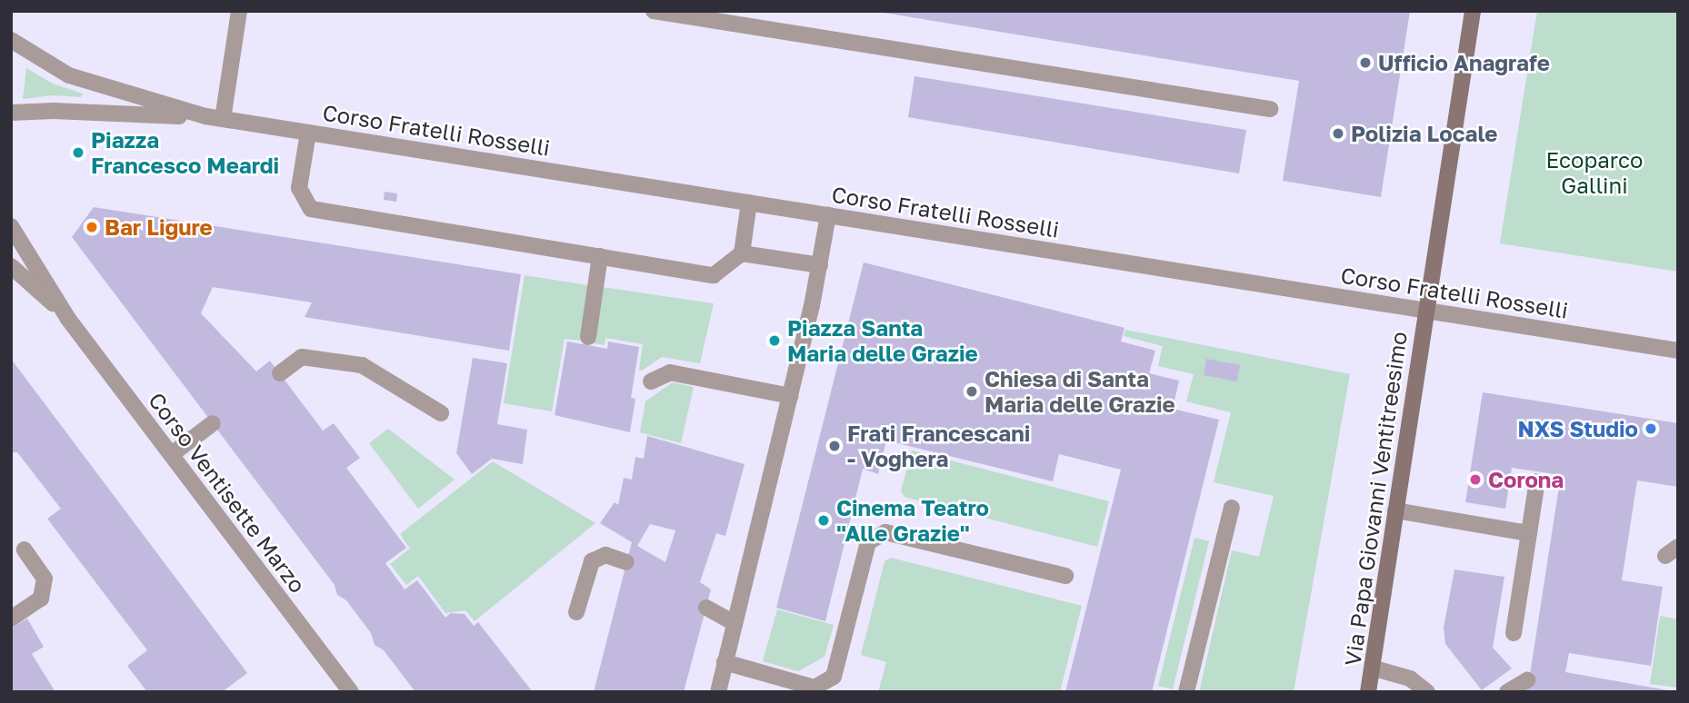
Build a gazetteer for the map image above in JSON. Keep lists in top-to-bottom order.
{
  "streets": {
    "main road": ["Via Papa Giovanni Ventitreesimo"],
    "street": ["Corso Fratelli Rosselli", "Corso Ventisette Marzo"]
  },
  "crossings": [
    ["Corso Fratelli Rosselli", "Via Papa Giovanni Ventitreesimo"]
  ],
  "parks": ["Ecoparco Gallini"],
  "places": [
    "Ufficio Anagrafe",
    "Polizia Locale",
    "Piazza Francesco Meardi",
    "Bar Ligure",
    "Piazza Santa Maria delle Grazie",
    "Chiesa di Santa Maria delle Grazie",
    "NXS Studio",
    "Frati Francescani - Voghera",
    "Corona",
    "Cinema Teatro \"Alle Grazie\""
  ]
}
